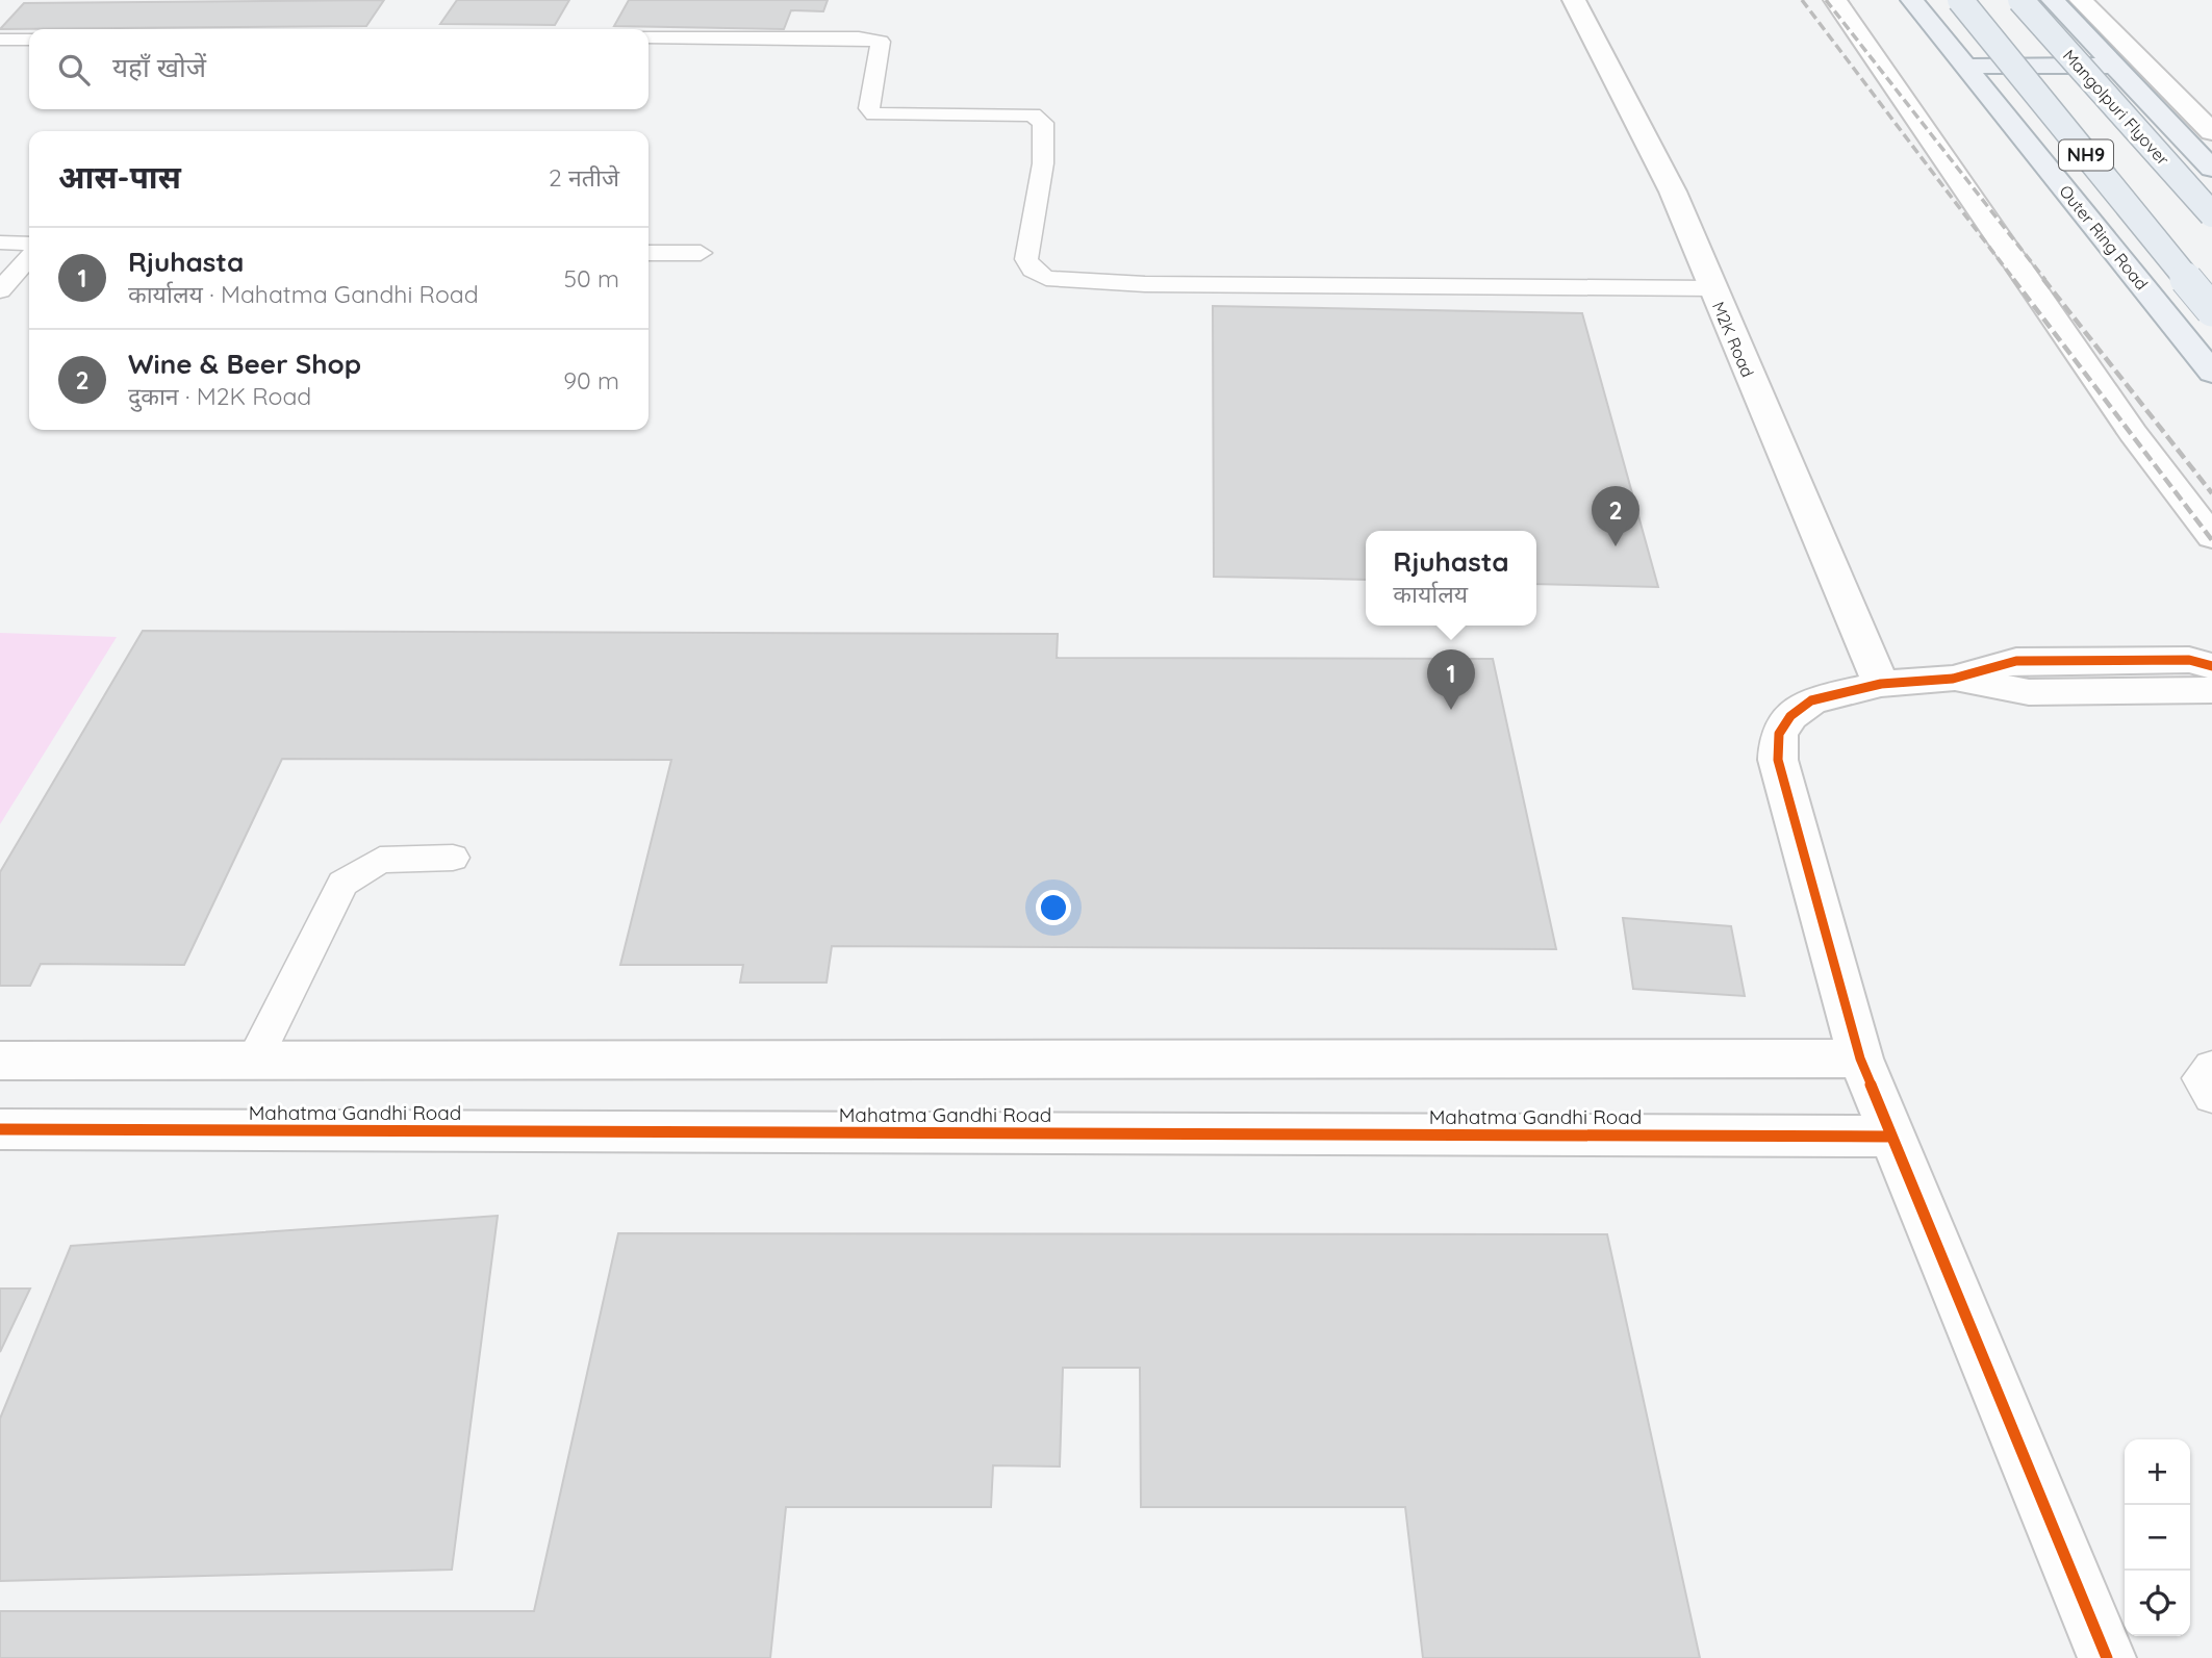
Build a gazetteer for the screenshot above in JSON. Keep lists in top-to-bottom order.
{
  "streets": {
    "highway": ["Mangolpuri Flyover", "NH9"],
    "main road": ["Outer Ring Road"],
    "street": ["M2K Road", "Mahatma Gandhi Road"]
  },
  "page": {
    "search": "यहाँ खोजें",
    "heading": ["आस-पास", "2 नतीजे"],
    "list": [
      {
        "mark": "1",
        "name": "Rjuhasta",
        "note": "कार्यालय · Mahatma Gandhi Road",
        "value": "50 m"
      },
      {
        "mark": "2",
        "name": "Wine & Beer Shop",
        "note": "दुकान · M2K Road",
        "value": "90 m"
      }
    ],
    "pins": ["2", "1"],
    "popup": ["Rjuhasta", "कार्यालय"],
    "map_buttons": ["+", "−"]
  }
}
